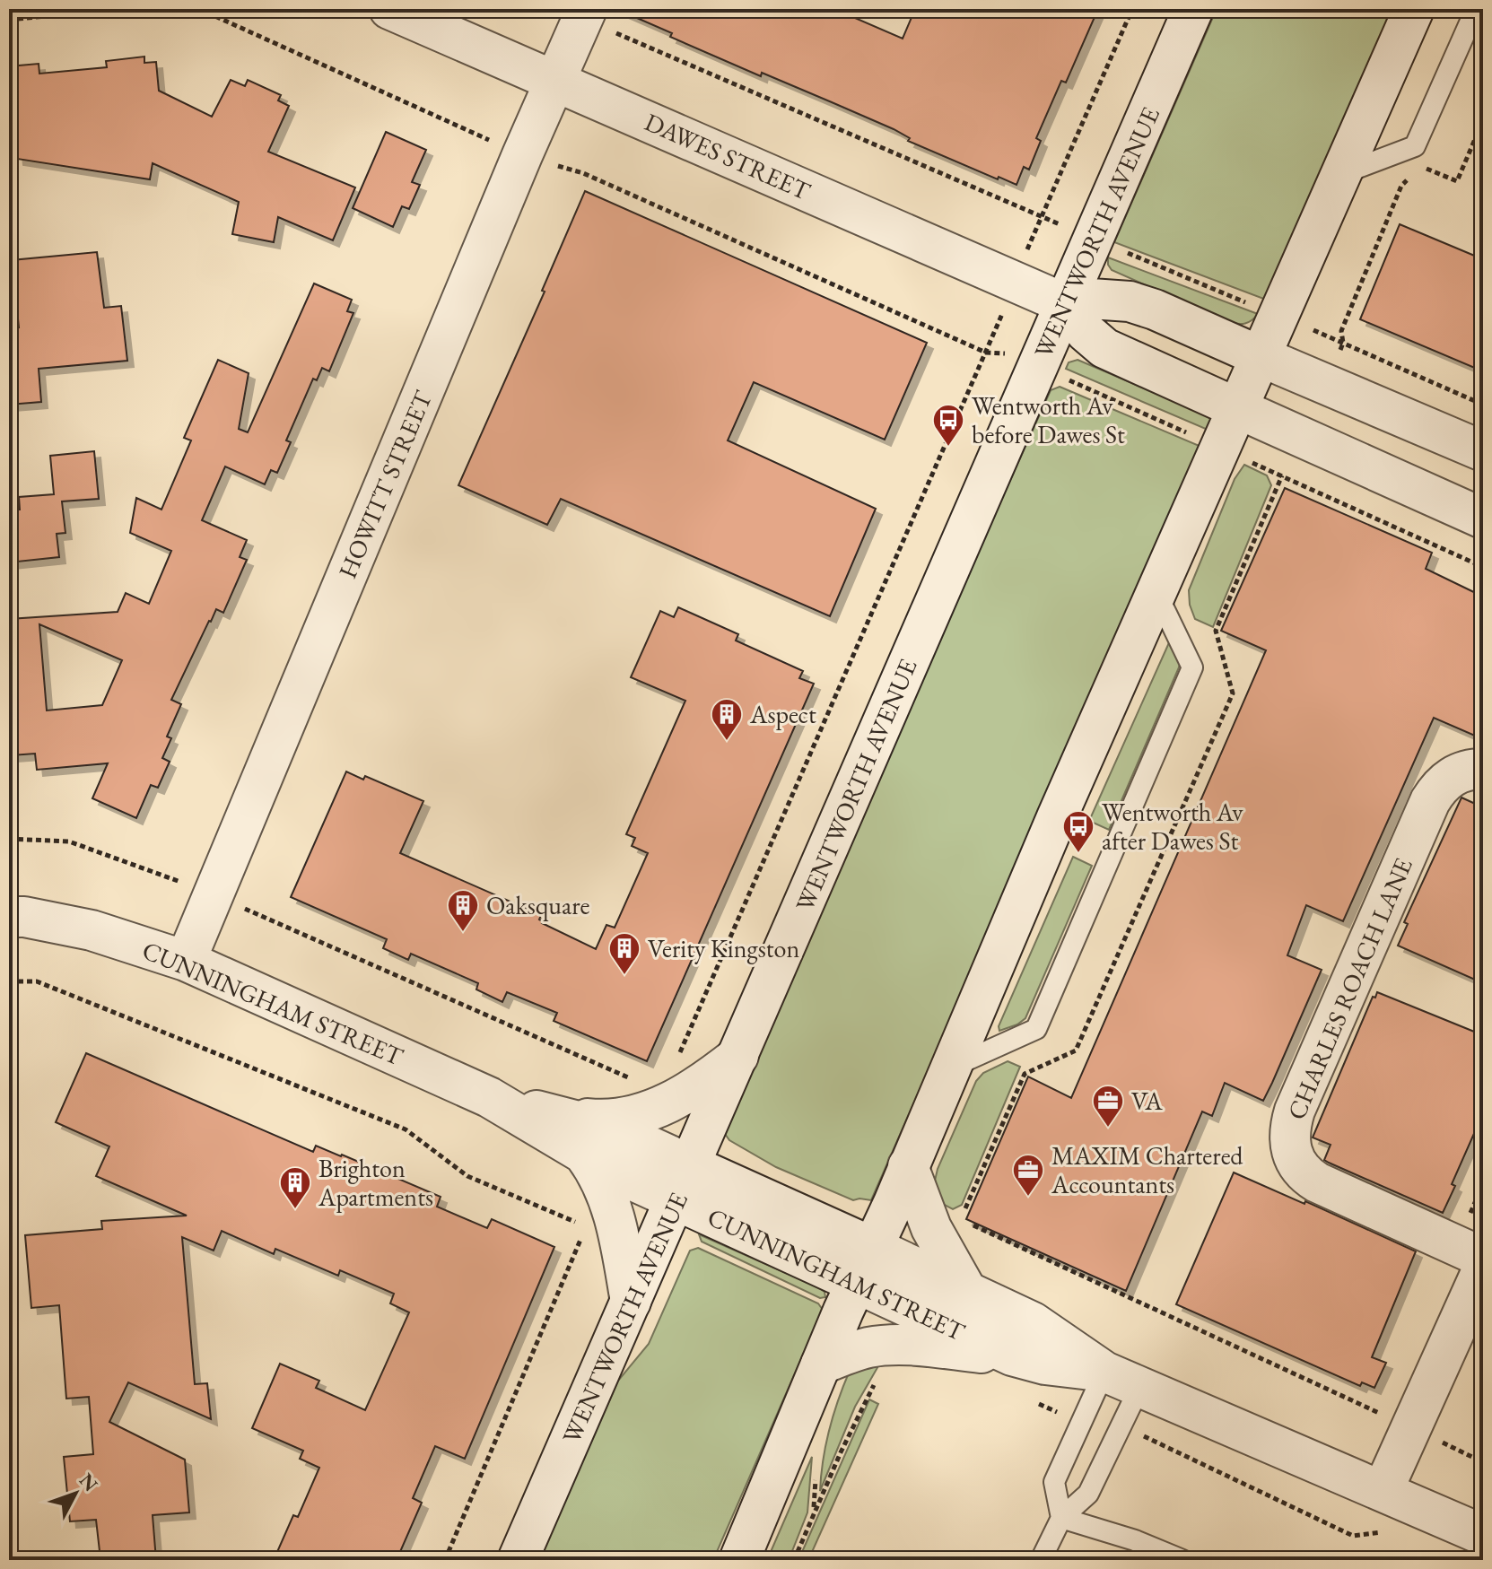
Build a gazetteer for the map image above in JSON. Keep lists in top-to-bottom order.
{
  "streets": {
    "street": [
      "DAWES STREET",
      "WENTWORTH AVENUE",
      "HOWITT STREET",
      "CHARLES ROACH LANE",
      "CUNNINGHAM STREET"
    ]
  },
  "crossings": [
    ["DAWES STREET", "WENTWORTH AVENUE"],
    ["DAWES STREET", "HOWITT STREET"],
    ["WENTWORTH AVENUE", "CUNNINGHAM STREET"],
    ["HOWITT STREET", "CUNNINGHAM STREET"]
  ],
  "places": {
    "bus stop": ["Wentworth Av before Dawes St", "Wentworth Av after Dawes St"],
    "building": [
      "Aspect",
      "Oaksquare",
      "Verity Kingston",
      "Brighton Apartments"
    ],
    "office": ["VA", "MAXIM Chartered Accountants"]
  },
  "north": "top right"
}
